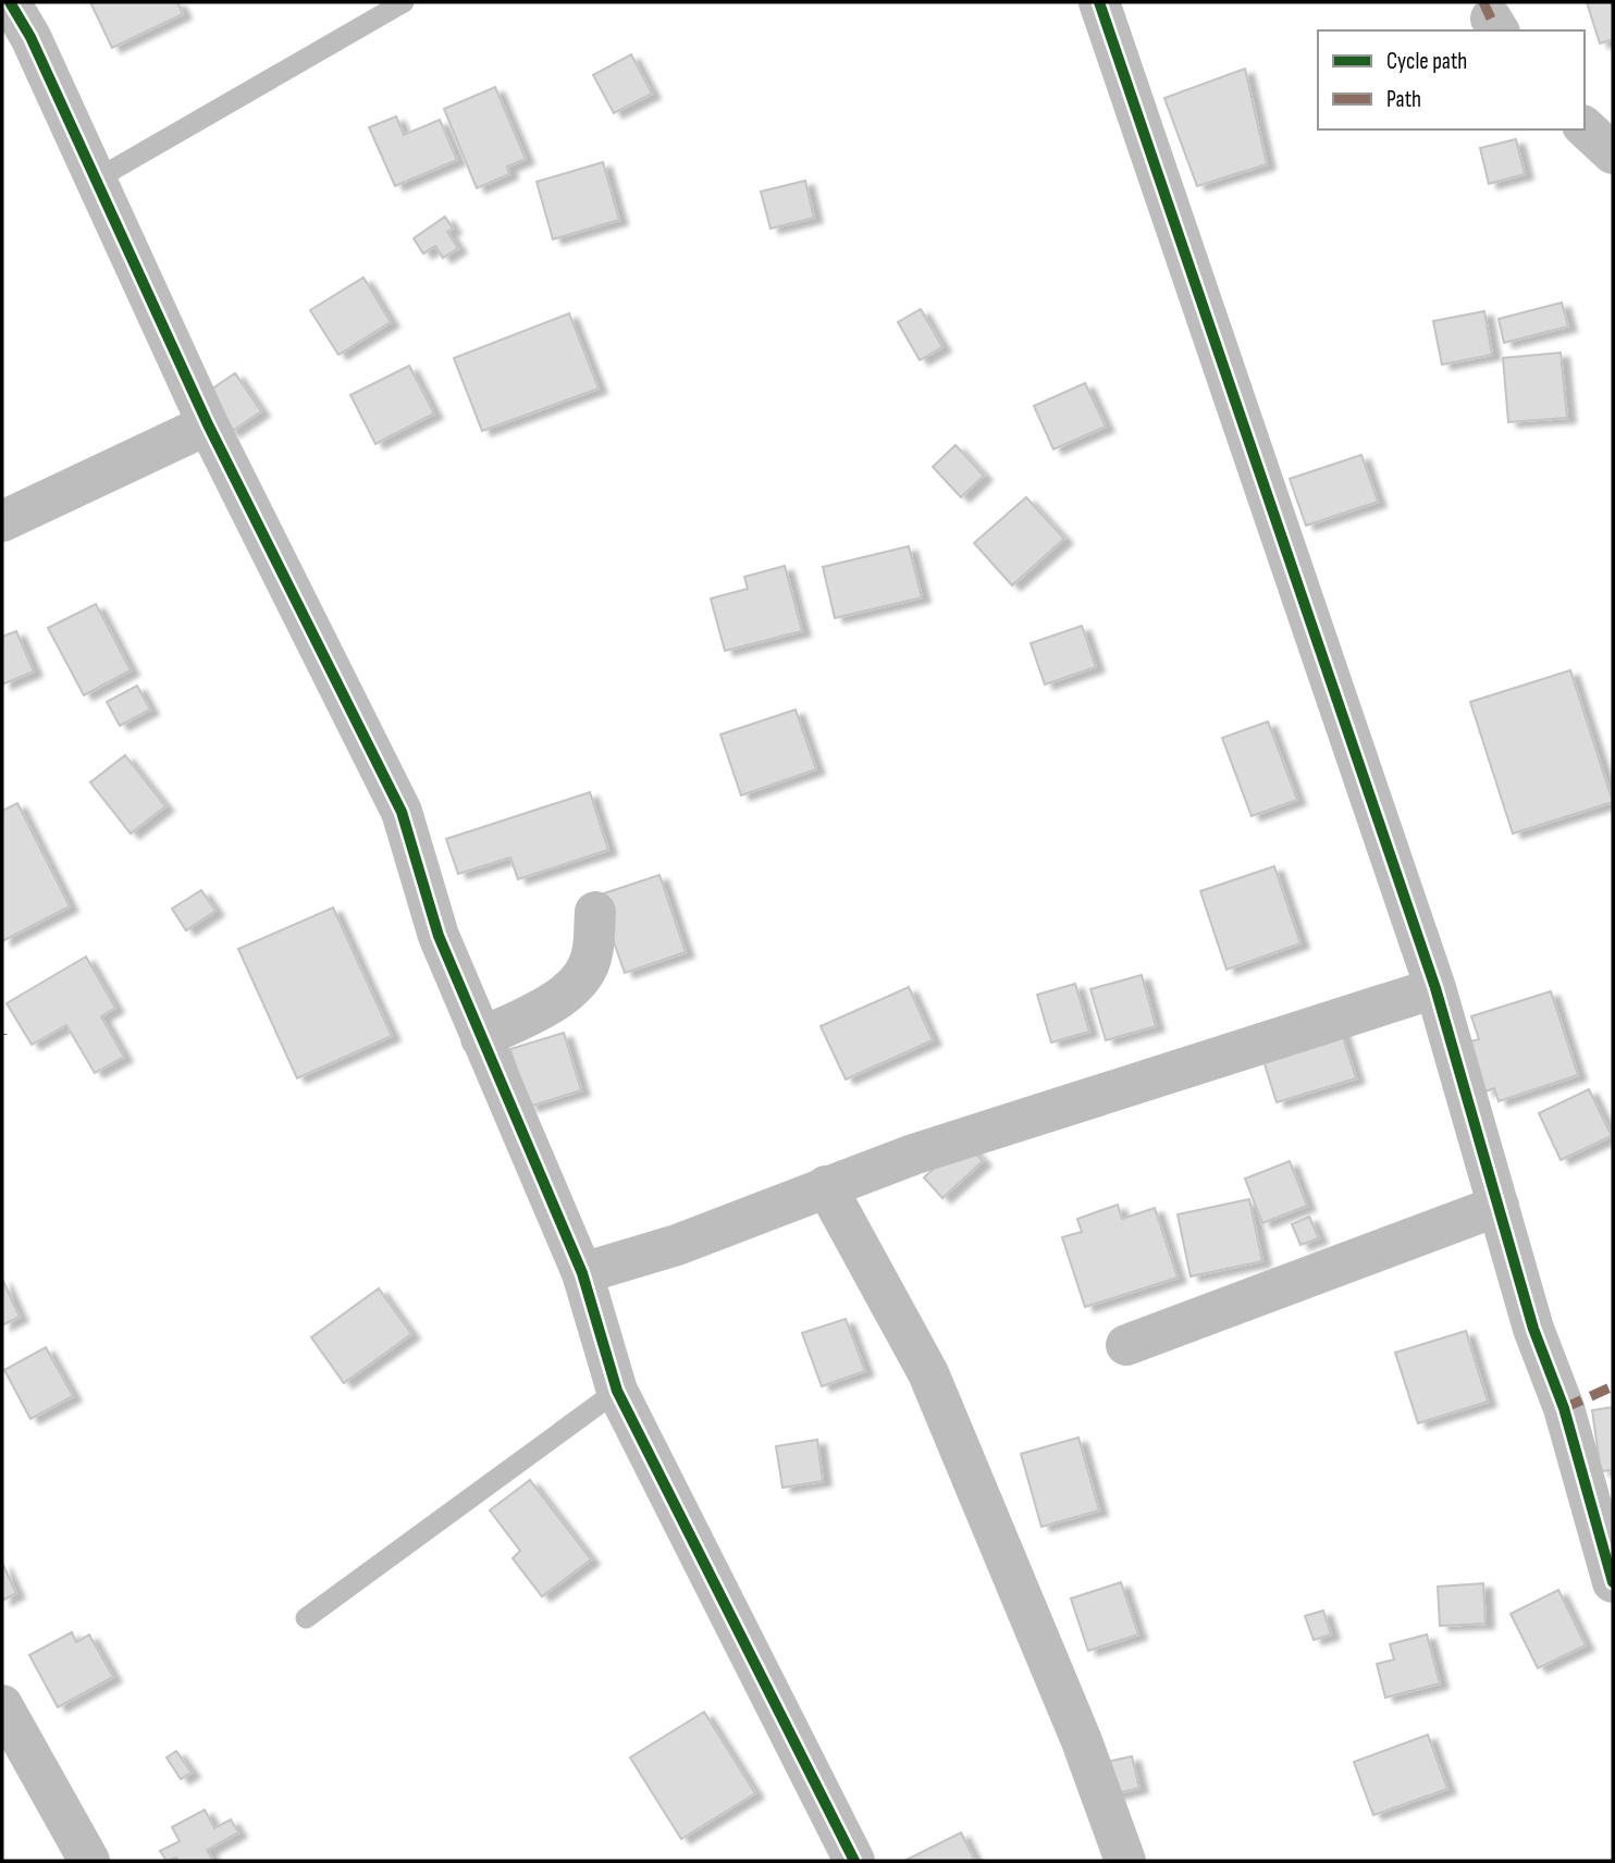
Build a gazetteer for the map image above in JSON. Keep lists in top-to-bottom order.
{
  "legend": ["Cycle path", "Path"]
}
